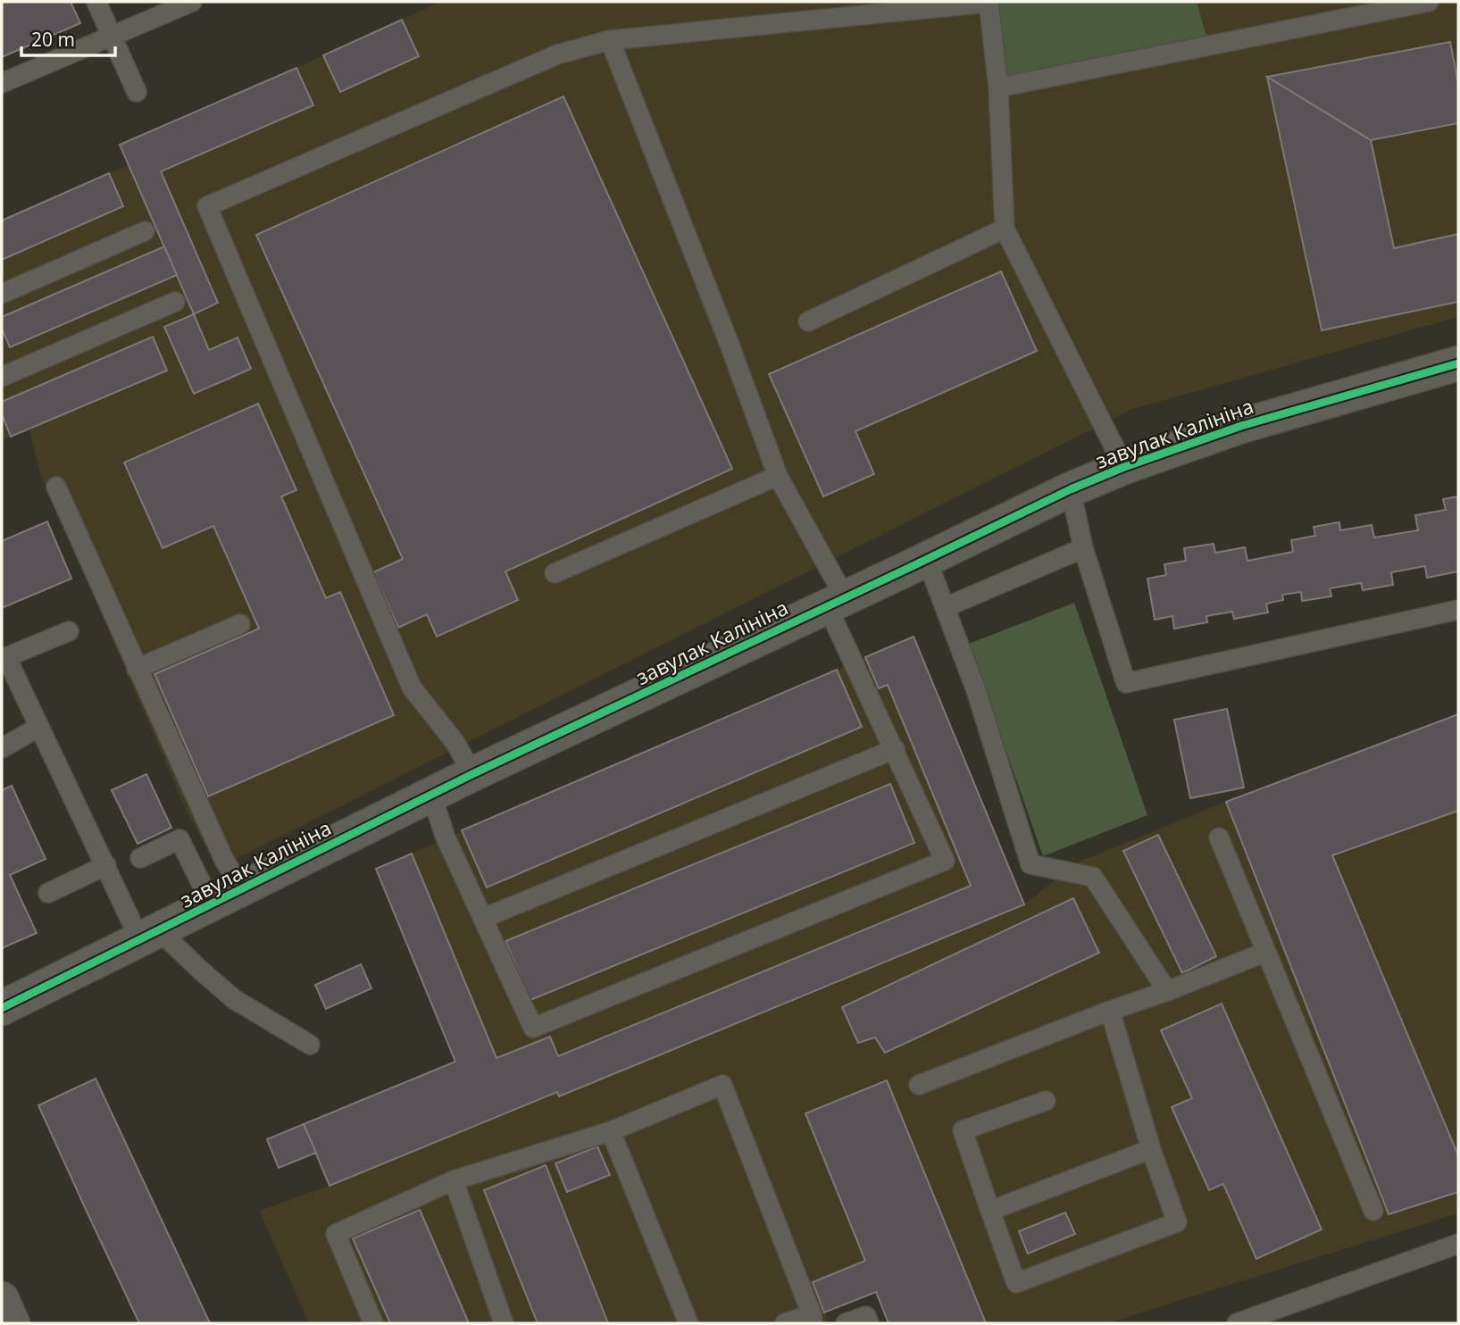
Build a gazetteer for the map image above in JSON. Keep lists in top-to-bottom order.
{
  "streets": {
    "street": ["завулак Калініна"]
  },
  "scale_bar": "20 m"
}
